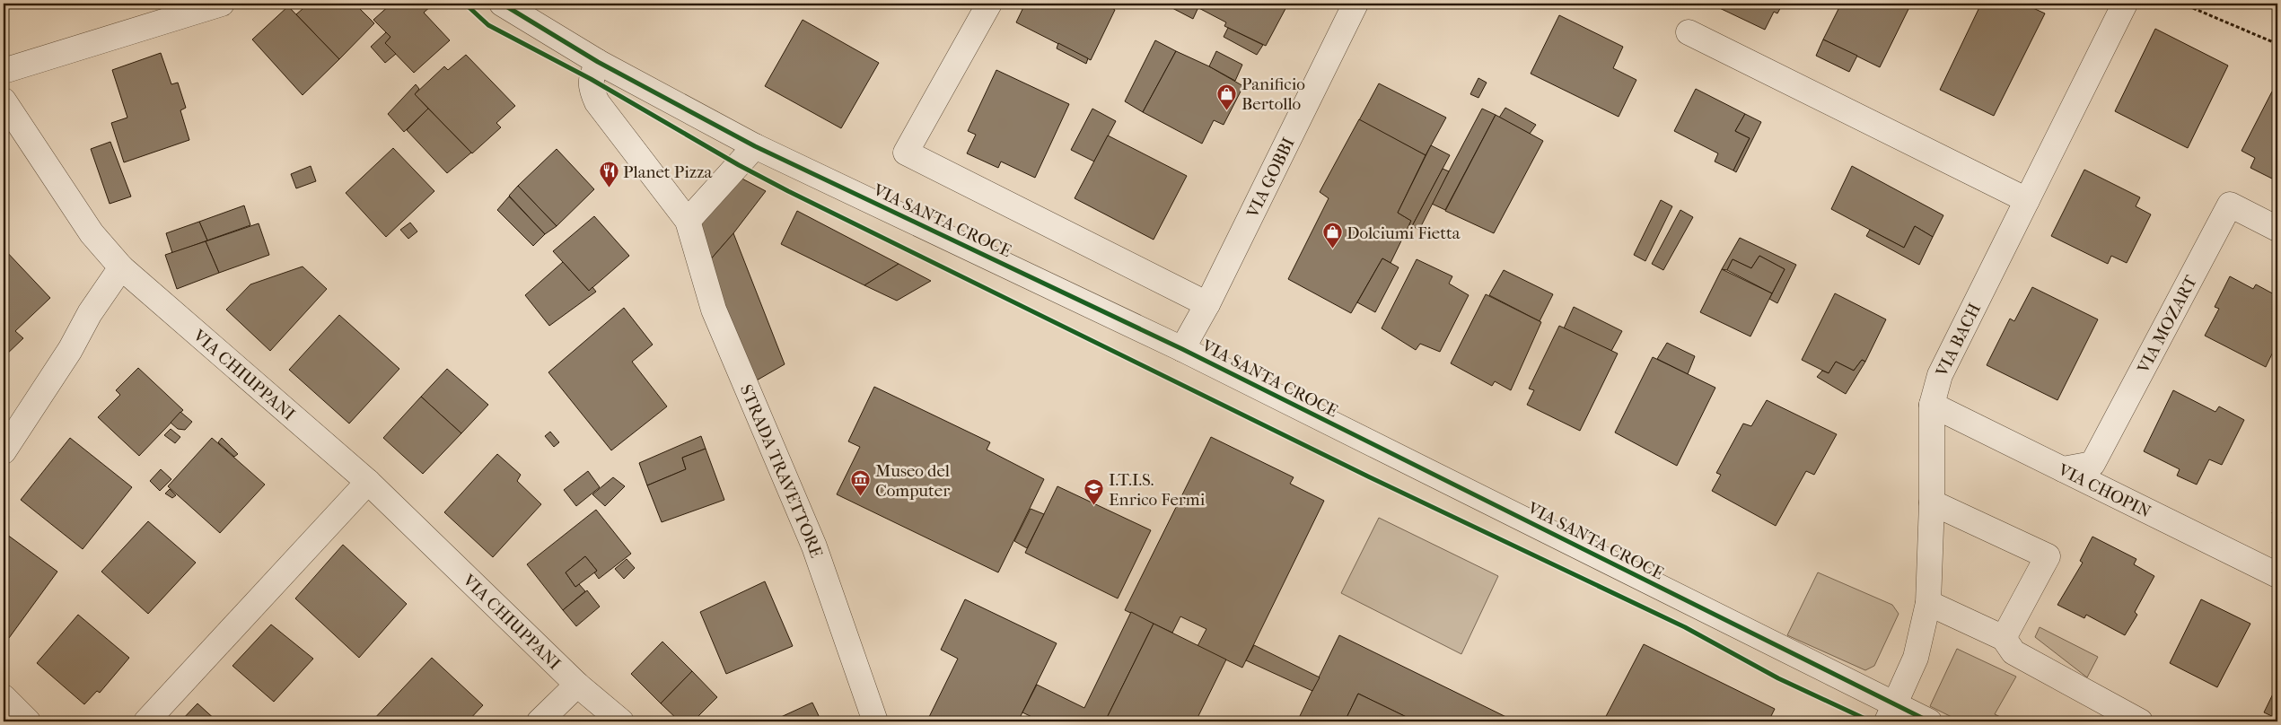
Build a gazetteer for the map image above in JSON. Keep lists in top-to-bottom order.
{
  "streets": {
    "street": [
      "VIA GOBBI",
      "VIA SANTA CROCE",
      "VIA MOZART",
      "VIA BACH",
      "VIA CHIUPPANI",
      "STRADA TRAVETTORE",
      "VIA CHOPIN"
    ]
  },
  "crossings": [
    ["VIA GOBBI", "VIA SANTA CROCE"],
    ["VIA SANTA CROCE", "VIA BACH"],
    ["VIA SANTA CROCE", "STRADA TRAVETTORE"],
    ["VIA MOZART", "VIA CHOPIN"],
    ["VIA BACH", "VIA CHOPIN"]
  ],
  "places": {
    "shop": ["Panificio Bertollo", "Dolciumi Fietta"],
    "restaurant": ["Planet Pizza"],
    "museum": ["Museo del Computer"],
    "school or university": ["I.T.I.S. Enrico Fermi"]
  }
}
